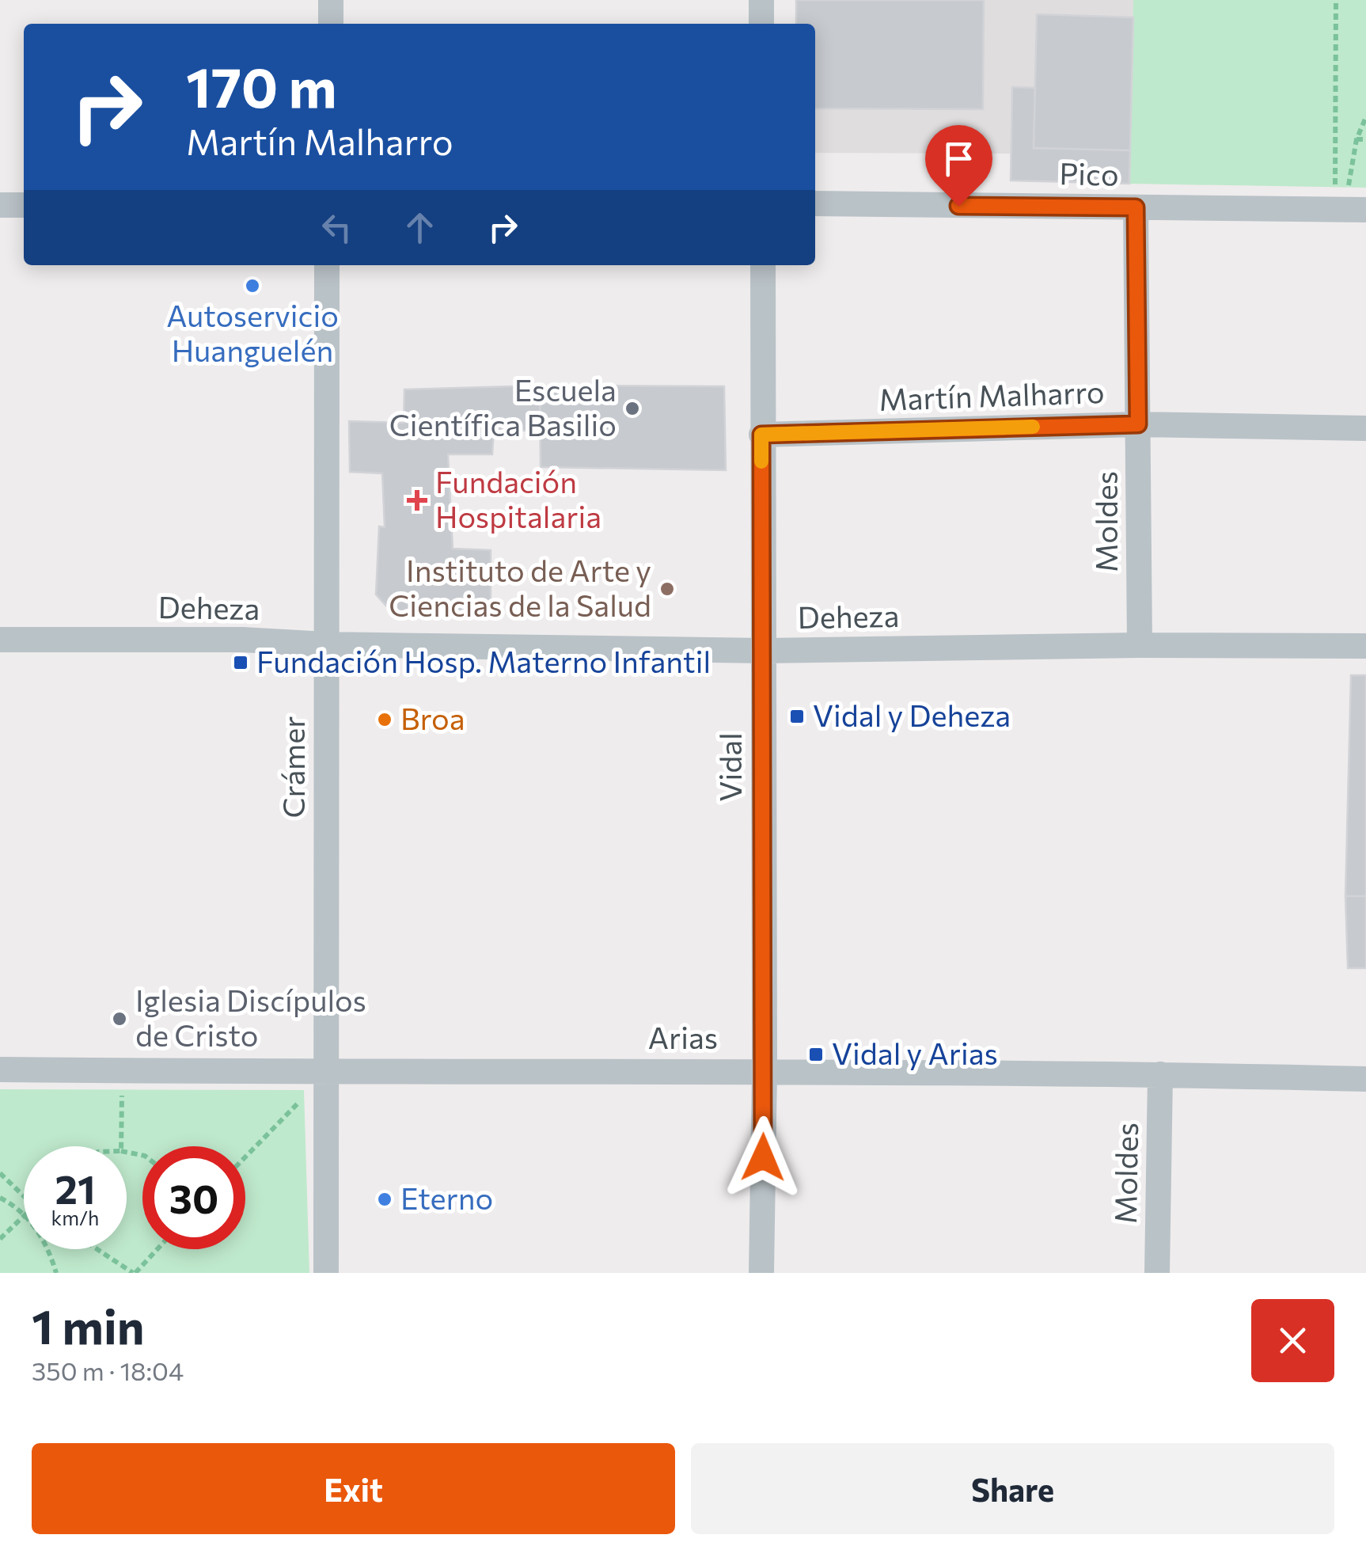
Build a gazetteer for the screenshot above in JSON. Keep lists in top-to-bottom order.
{
  "streets": {
    "street": [
      "Pico",
      "Martín Malharro",
      "Moldes",
      "Deheza",
      "Crámer",
      "Vidal",
      "Arias"
    ]
  },
  "crossings": [
    ["Pico", "Moldes"],
    ["Martín Malharro", "Moldes"],
    ["Martín Malharro", "Vidal"],
    ["Moldes", "Deheza"],
    ["Moldes", "Arias"],
    ["Deheza", "Crámer"],
    ["Deheza", "Vidal"],
    ["Crámer", "Arias"],
    ["Vidal", "Arias"]
  ],
  "places": {
    "other": [
      "Autoservicio Huanguelén",
      "Escuela Científica Basilio",
      "Instituto de Arte y Ciencias de la Salud",
      "Broa",
      "Iglesia Discípulos de Cristo",
      "Eterno"
    ],
    "health": ["Fundación Hospitalaria"],
    "transit": ["Fundación Hosp. Materno Infantil", "Vidal y Deheza", "Vidal y Arias"]
  },
  "page": {
    "turn": ["170 m", "Martín Malharro"],
    "speed": "21 km/h",
    "limit": "30",
    "heading": ["1 min", "350 m · 18:04"],
    "buttons": ["Exit", "Share"]
  }
}
